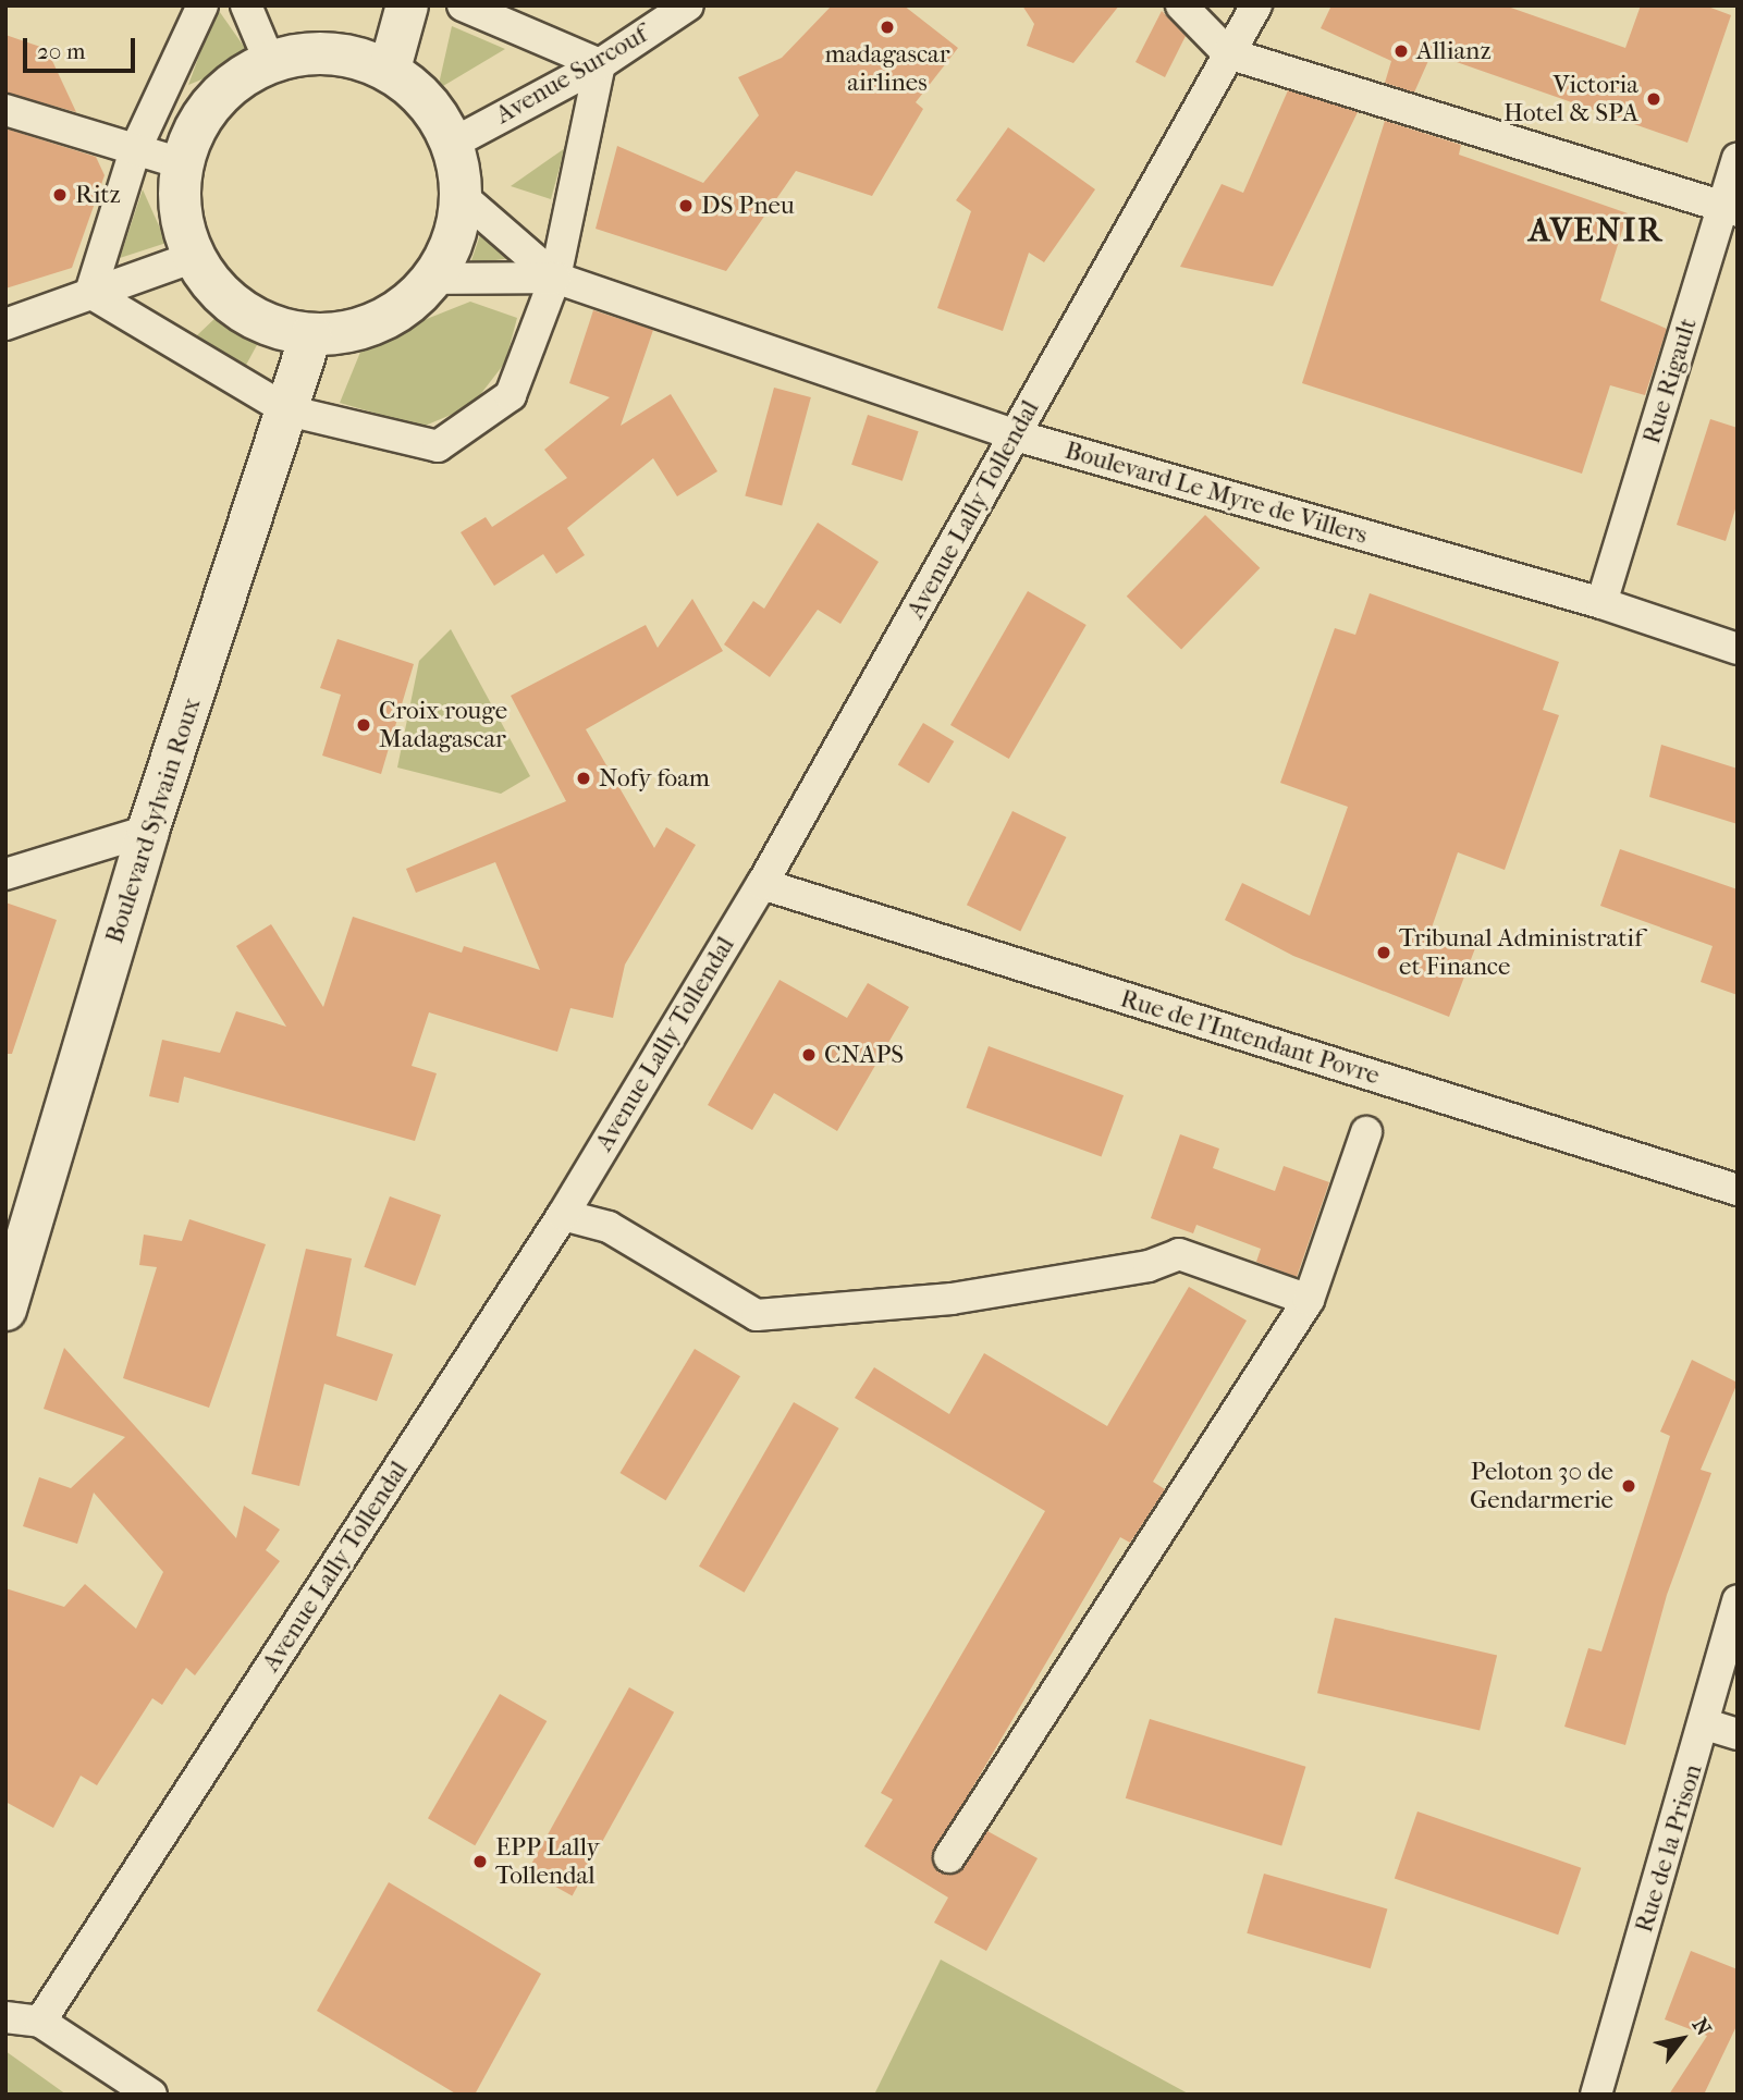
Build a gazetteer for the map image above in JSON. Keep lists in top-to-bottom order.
{
  "streets": {
    "main road": ["Boulevard Sylvain Roux"],
    "street": [
      "Avenue Surcouf",
      "Rue Rigault",
      "Boulevard Le Myre de Villers",
      "Avenue Lally Tollendal",
      "Rue de l'Intendant Povre",
      "Rue de la Prison"
    ]
  },
  "crossings": [
    ["Rue Rigault", "Boulevard Le Myre de Villers"],
    ["Boulevard Le Myre de Villers", "Avenue Lally Tollendal"],
    ["Avenue Lally Tollendal", "Rue de l'Intendant Povre"]
  ],
  "districts": ["AVENIR"],
  "places": [
    "madagascar airlines",
    "Allianz",
    "Victoria Hotel & SPA",
    "Ritz",
    "DS Pneu",
    "Croix rouge Madagascar",
    "Nofy foam",
    "Tribunal Administratif et Finance",
    "CNAPS",
    "Peloton 30 de Gendarmerie",
    "EPP Lally Tollendal"
  ],
  "scale_bar": "20 m",
  "north": "top right"
}
